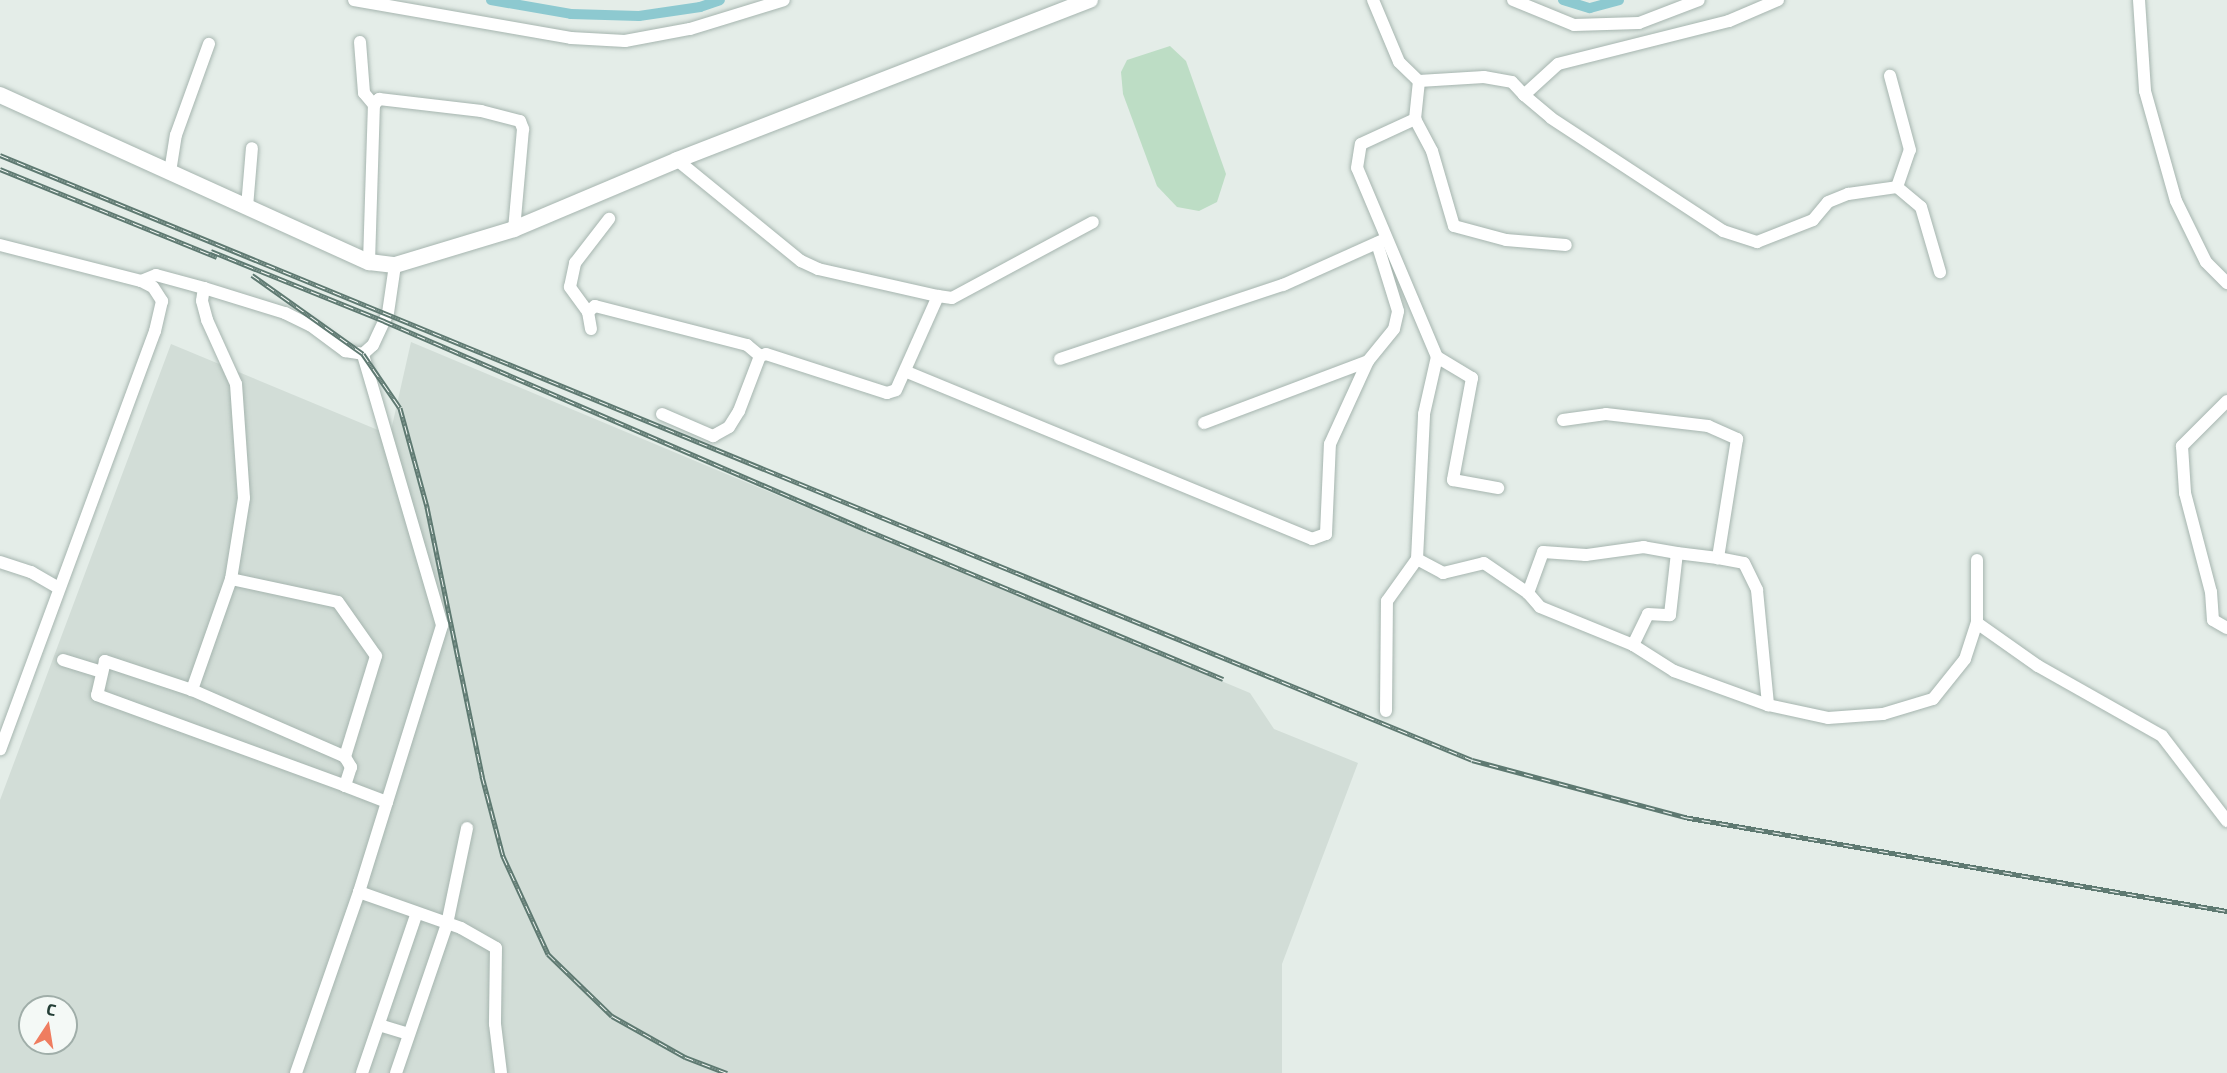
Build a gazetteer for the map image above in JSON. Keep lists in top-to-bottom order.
{
  "north": "top"
}
